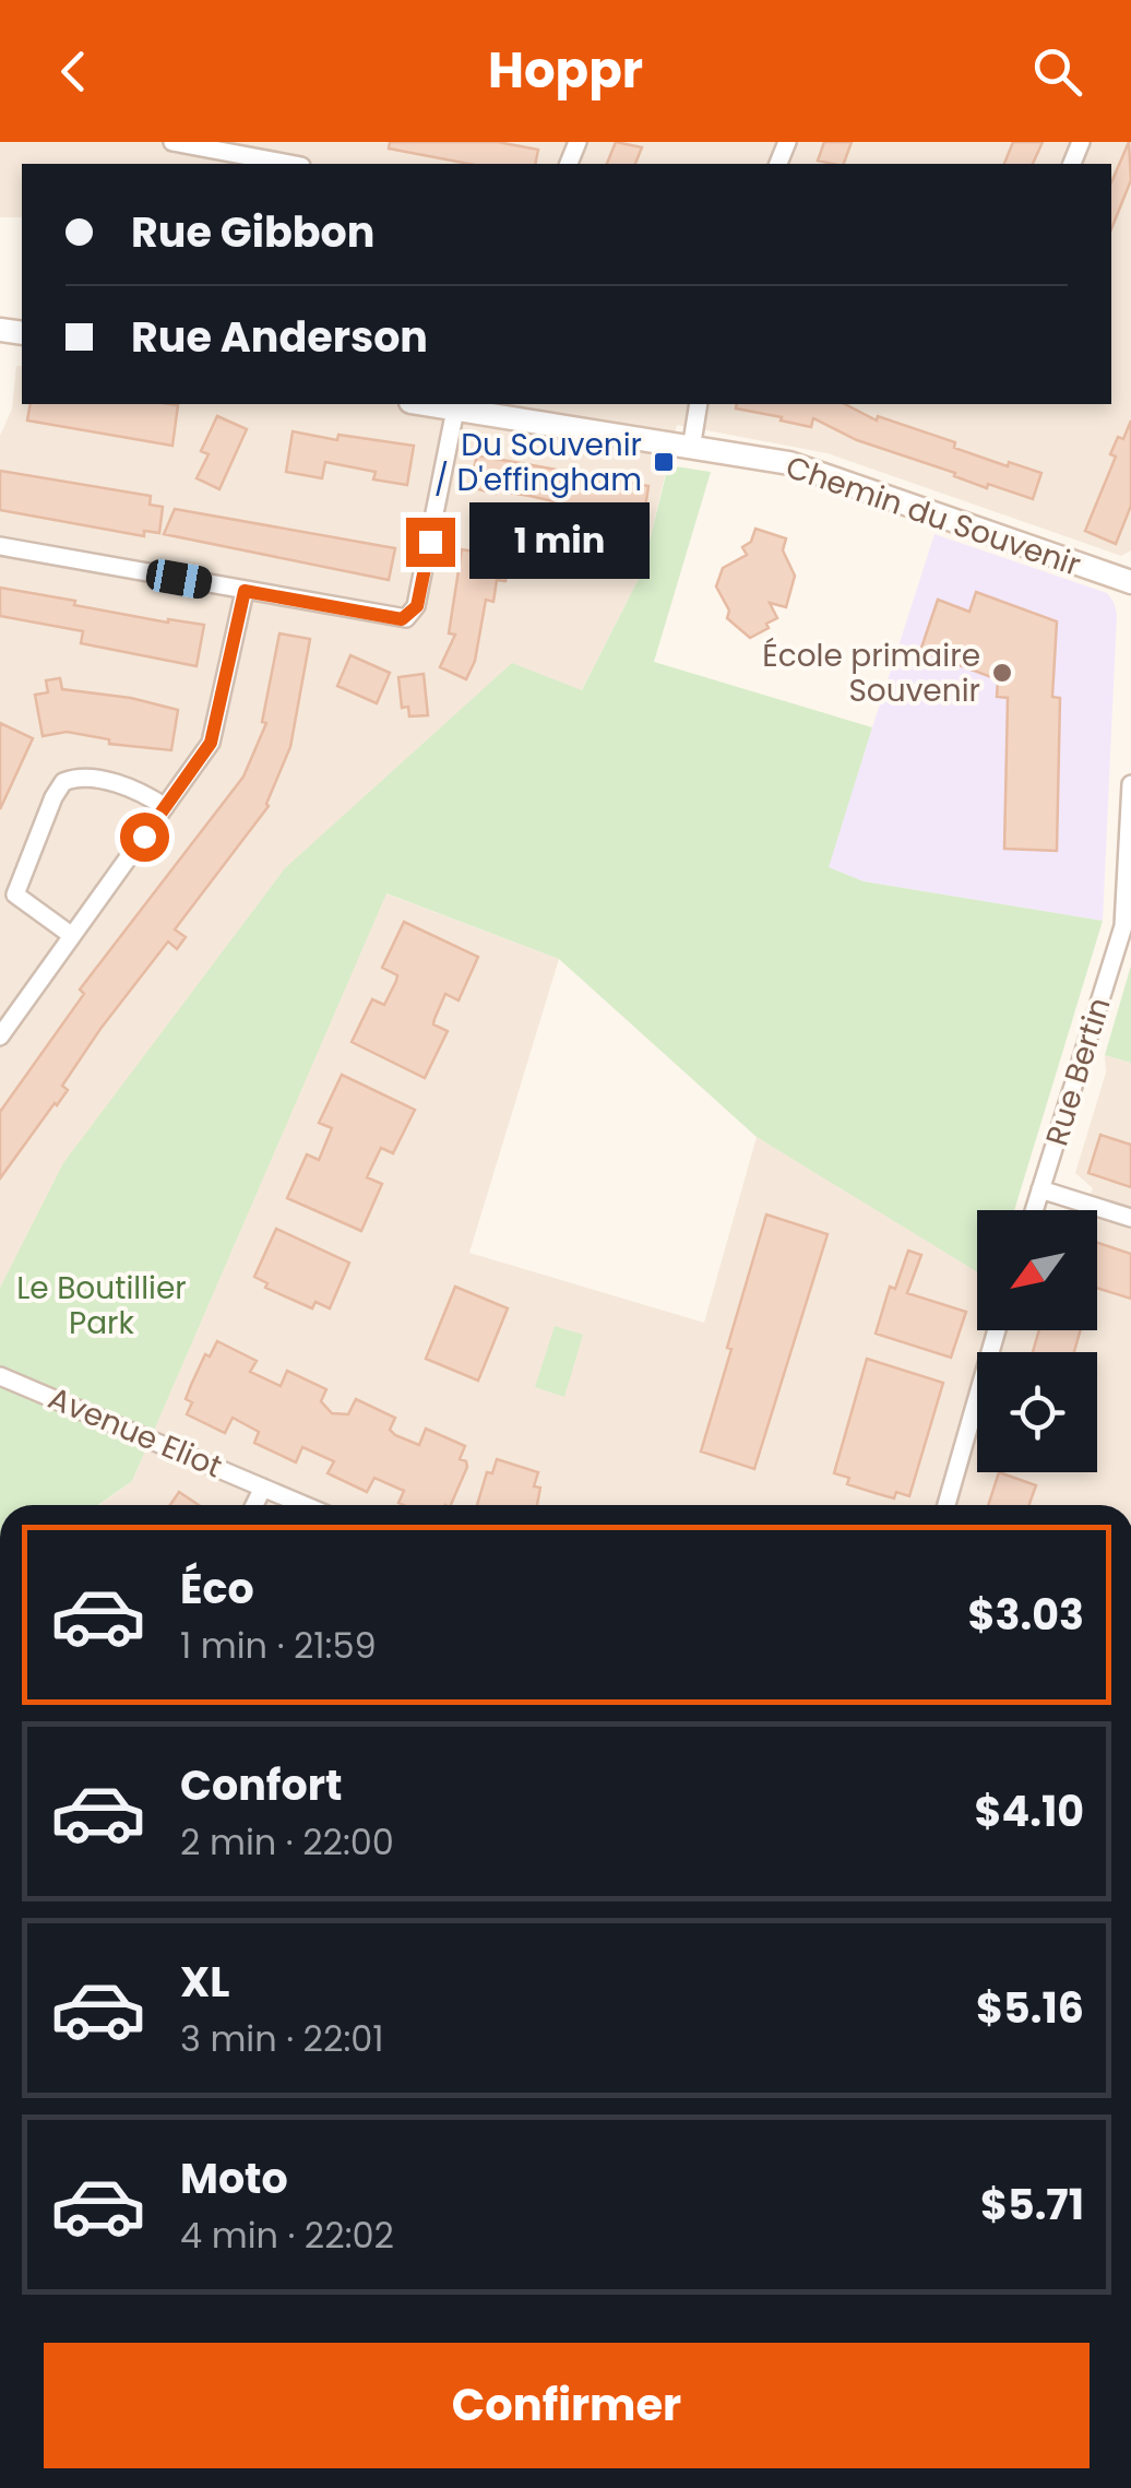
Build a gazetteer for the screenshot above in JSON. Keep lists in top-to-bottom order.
{
  "streets": {
    "street": ["Chemin du Souvenir", "Rue Bertin", "Avenue Eliot"]
  },
  "parks": ["Le Boutillier Park"],
  "places": {
    "transit": ["Du Souvenir / D'effingham"],
    "other": ["École primaire Souvenir"]
  },
  "north": "bottom left",
  "page": {
    "header": "Hoppr",
    "banner": ["Rue Gibbon", "Rue Anderson"],
    "bubble": "1 min",
    "list": [
      {
        "name": "Éco",
        "note": "1 min · 21:59",
        "value": "$3.03"
      },
      {
        "name": "Confort",
        "note": "2 min · 22:00",
        "value": "$4.10"
      },
      {
        "name": "XL",
        "note": "3 min · 22:01",
        "value": "$5.16"
      },
      {
        "name": "Moto",
        "note": "4 min · 22:02",
        "value": "$5.71"
      }
    ],
    "buttons": "Confirmer"
  }
}
